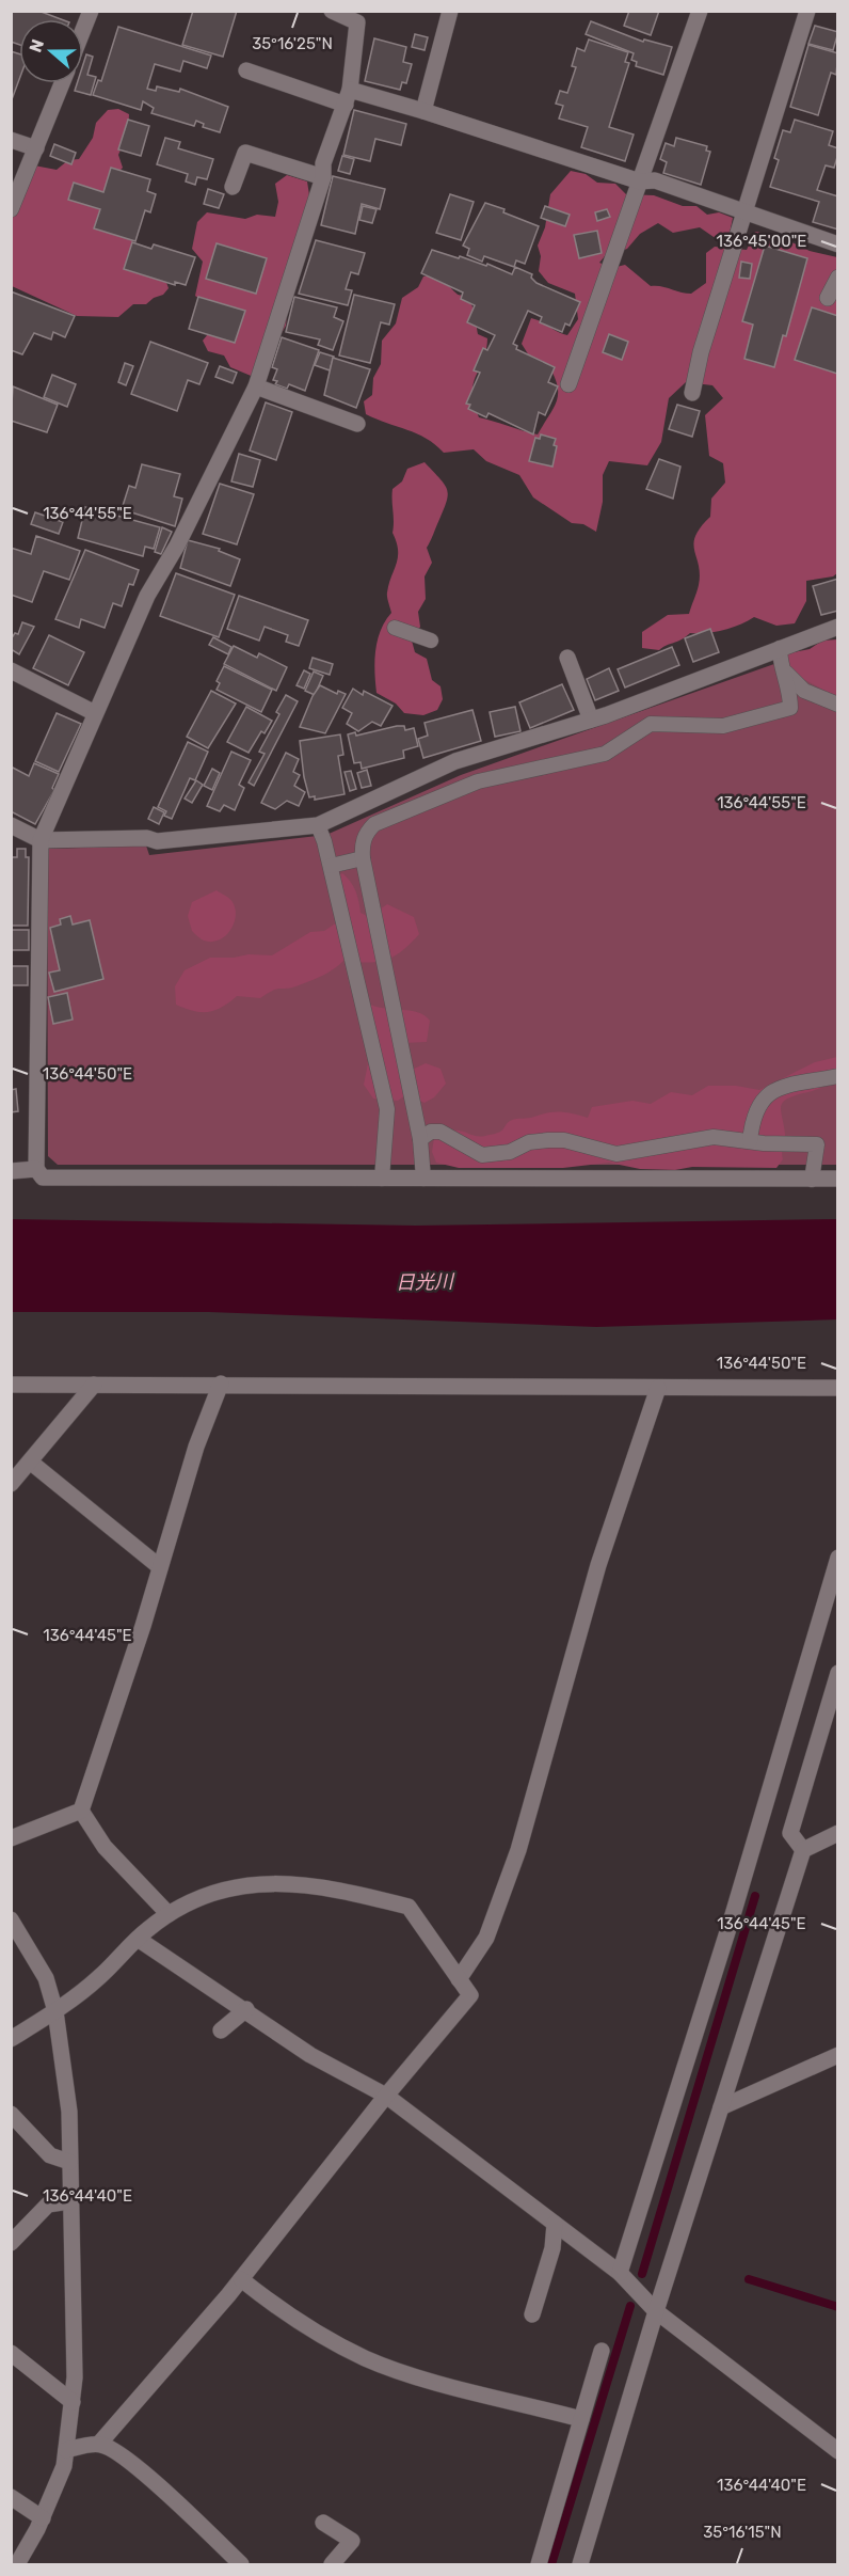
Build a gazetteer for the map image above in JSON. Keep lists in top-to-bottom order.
{
  "water": ["日光川"],
  "north": "left",
  "coordinates": [
    "35°16'25\"N",
    "136°45'00\"E",
    "136°44'55\"E",
    "136°44'50\"E",
    "136°44'45\"E",
    "136°44'40\"E",
    "35°16'15\"N"
  ]
}
